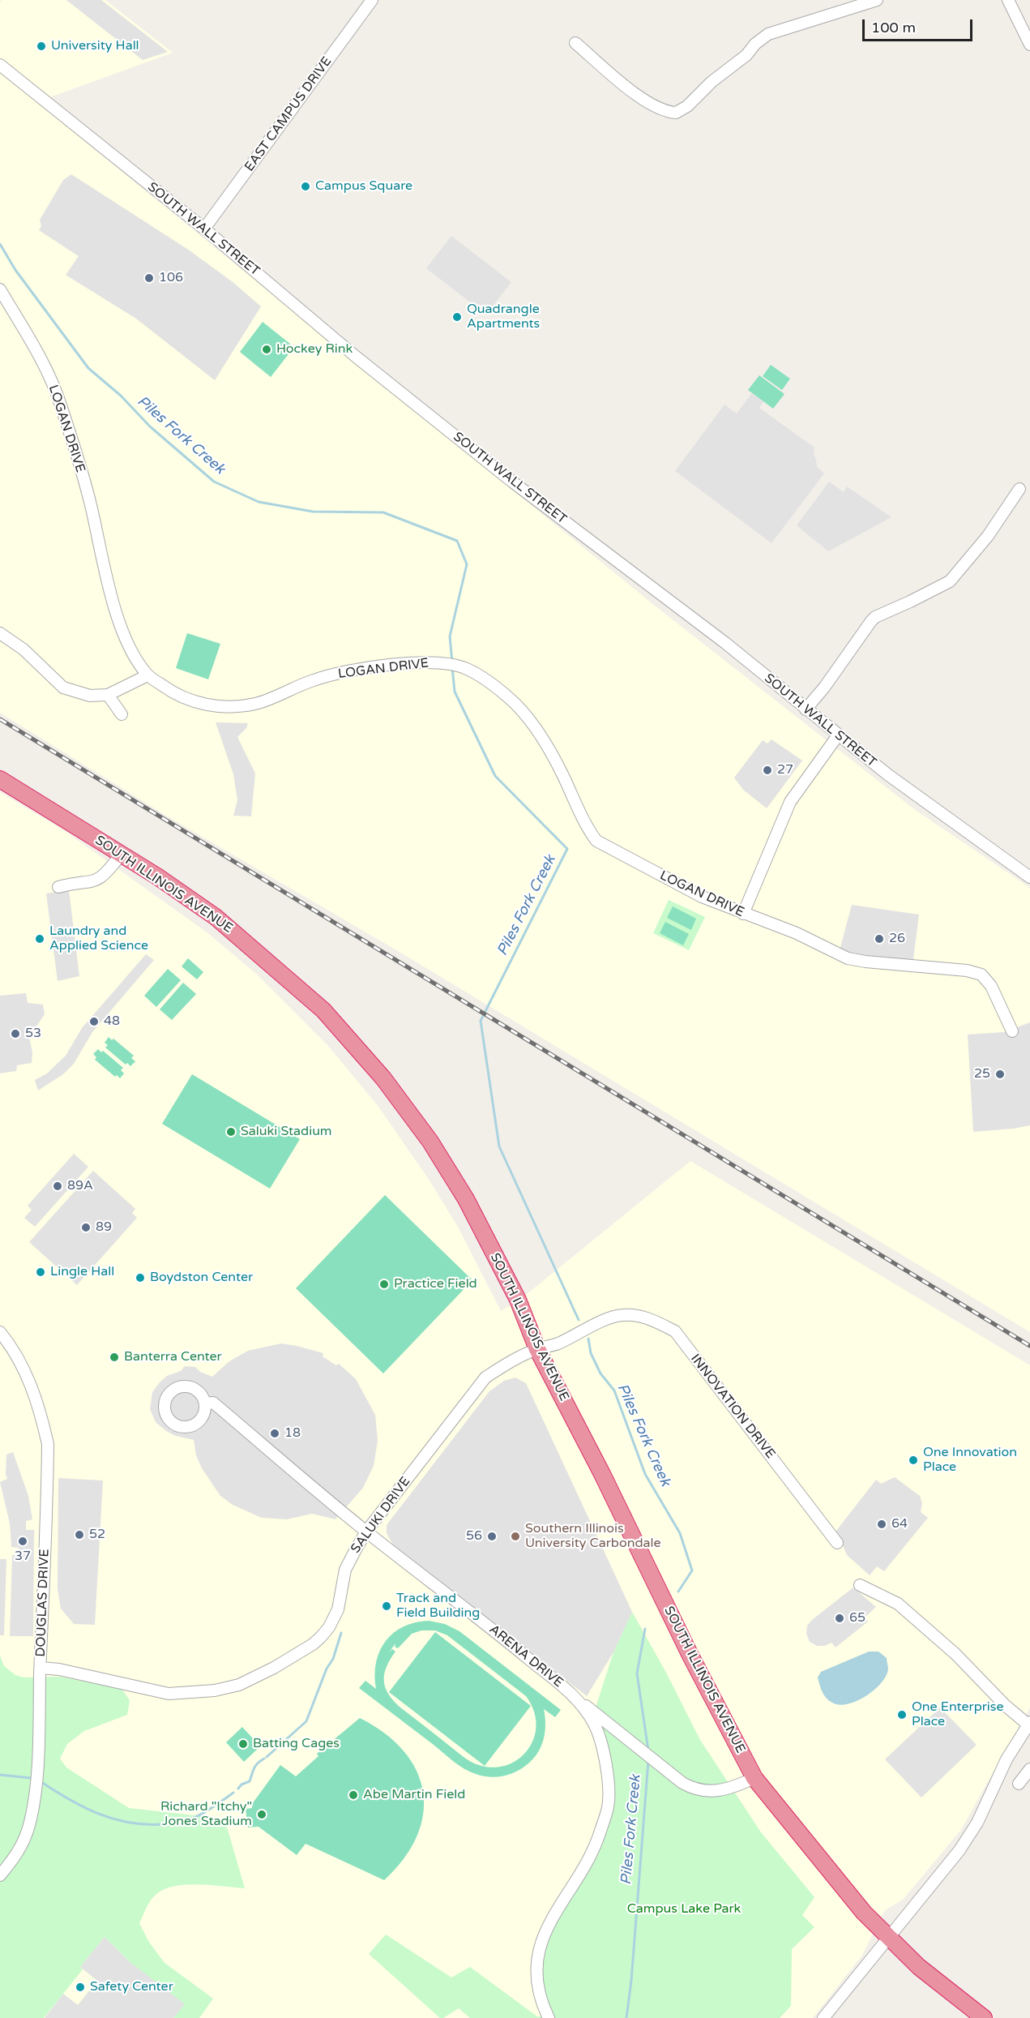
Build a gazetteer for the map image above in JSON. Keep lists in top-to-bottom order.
{
  "streets": {
    "highway": ["SOUTH ILLINOIS AVENUE"],
    "street": [
      "EAST CAMPUS DRIVE",
      "SOUTH WALL STREET",
      "LOGAN DRIVE",
      "INNOVATION DRIVE",
      "SALUKI DRIVE",
      "DOUGLAS DRIVE",
      "ARENA DRIVE"
    ]
  },
  "crossings": [
    ["EAST CAMPUS DRIVE", "SOUTH WALL STREET"],
    ["SOUTH ILLINOIS AVENUE", "INNOVATION DRIVE"],
    ["SOUTH ILLINOIS AVENUE", "SALUKI DRIVE"],
    ["INNOVATION DRIVE", "SALUKI DRIVE"],
    ["SALUKI DRIVE", "DOUGLAS DRIVE"],
    ["SALUKI DRIVE", "ARENA DRIVE"]
  ],
  "water": ["Piles Fork Creek"],
  "parks": ["Campus Lake Park"],
  "places": [
    "University Hall",
    "Campus Square",
    "106",
    "Quadrangle Apartments",
    "Hockey Rink",
    "27",
    "Laundry and Applied Science",
    "26",
    "48",
    "53",
    "25",
    "Saluki Stadium",
    "89A",
    "89",
    "Lingle Hall",
    "Boydston Center",
    "Practice Field",
    "Banterra Center",
    "18",
    "One Innovation Place",
    "64",
    "52",
    "56",
    "Southern Illinois University Carbondale",
    "37",
    "Track and Field Building",
    "65",
    "One Enterprise Place",
    "Batting Cages",
    "Abe Martin Field",
    "Richard \"Itchy\" Jones Stadium",
    "Safety Center"
  ],
  "scale_bar": "100 m"
}
